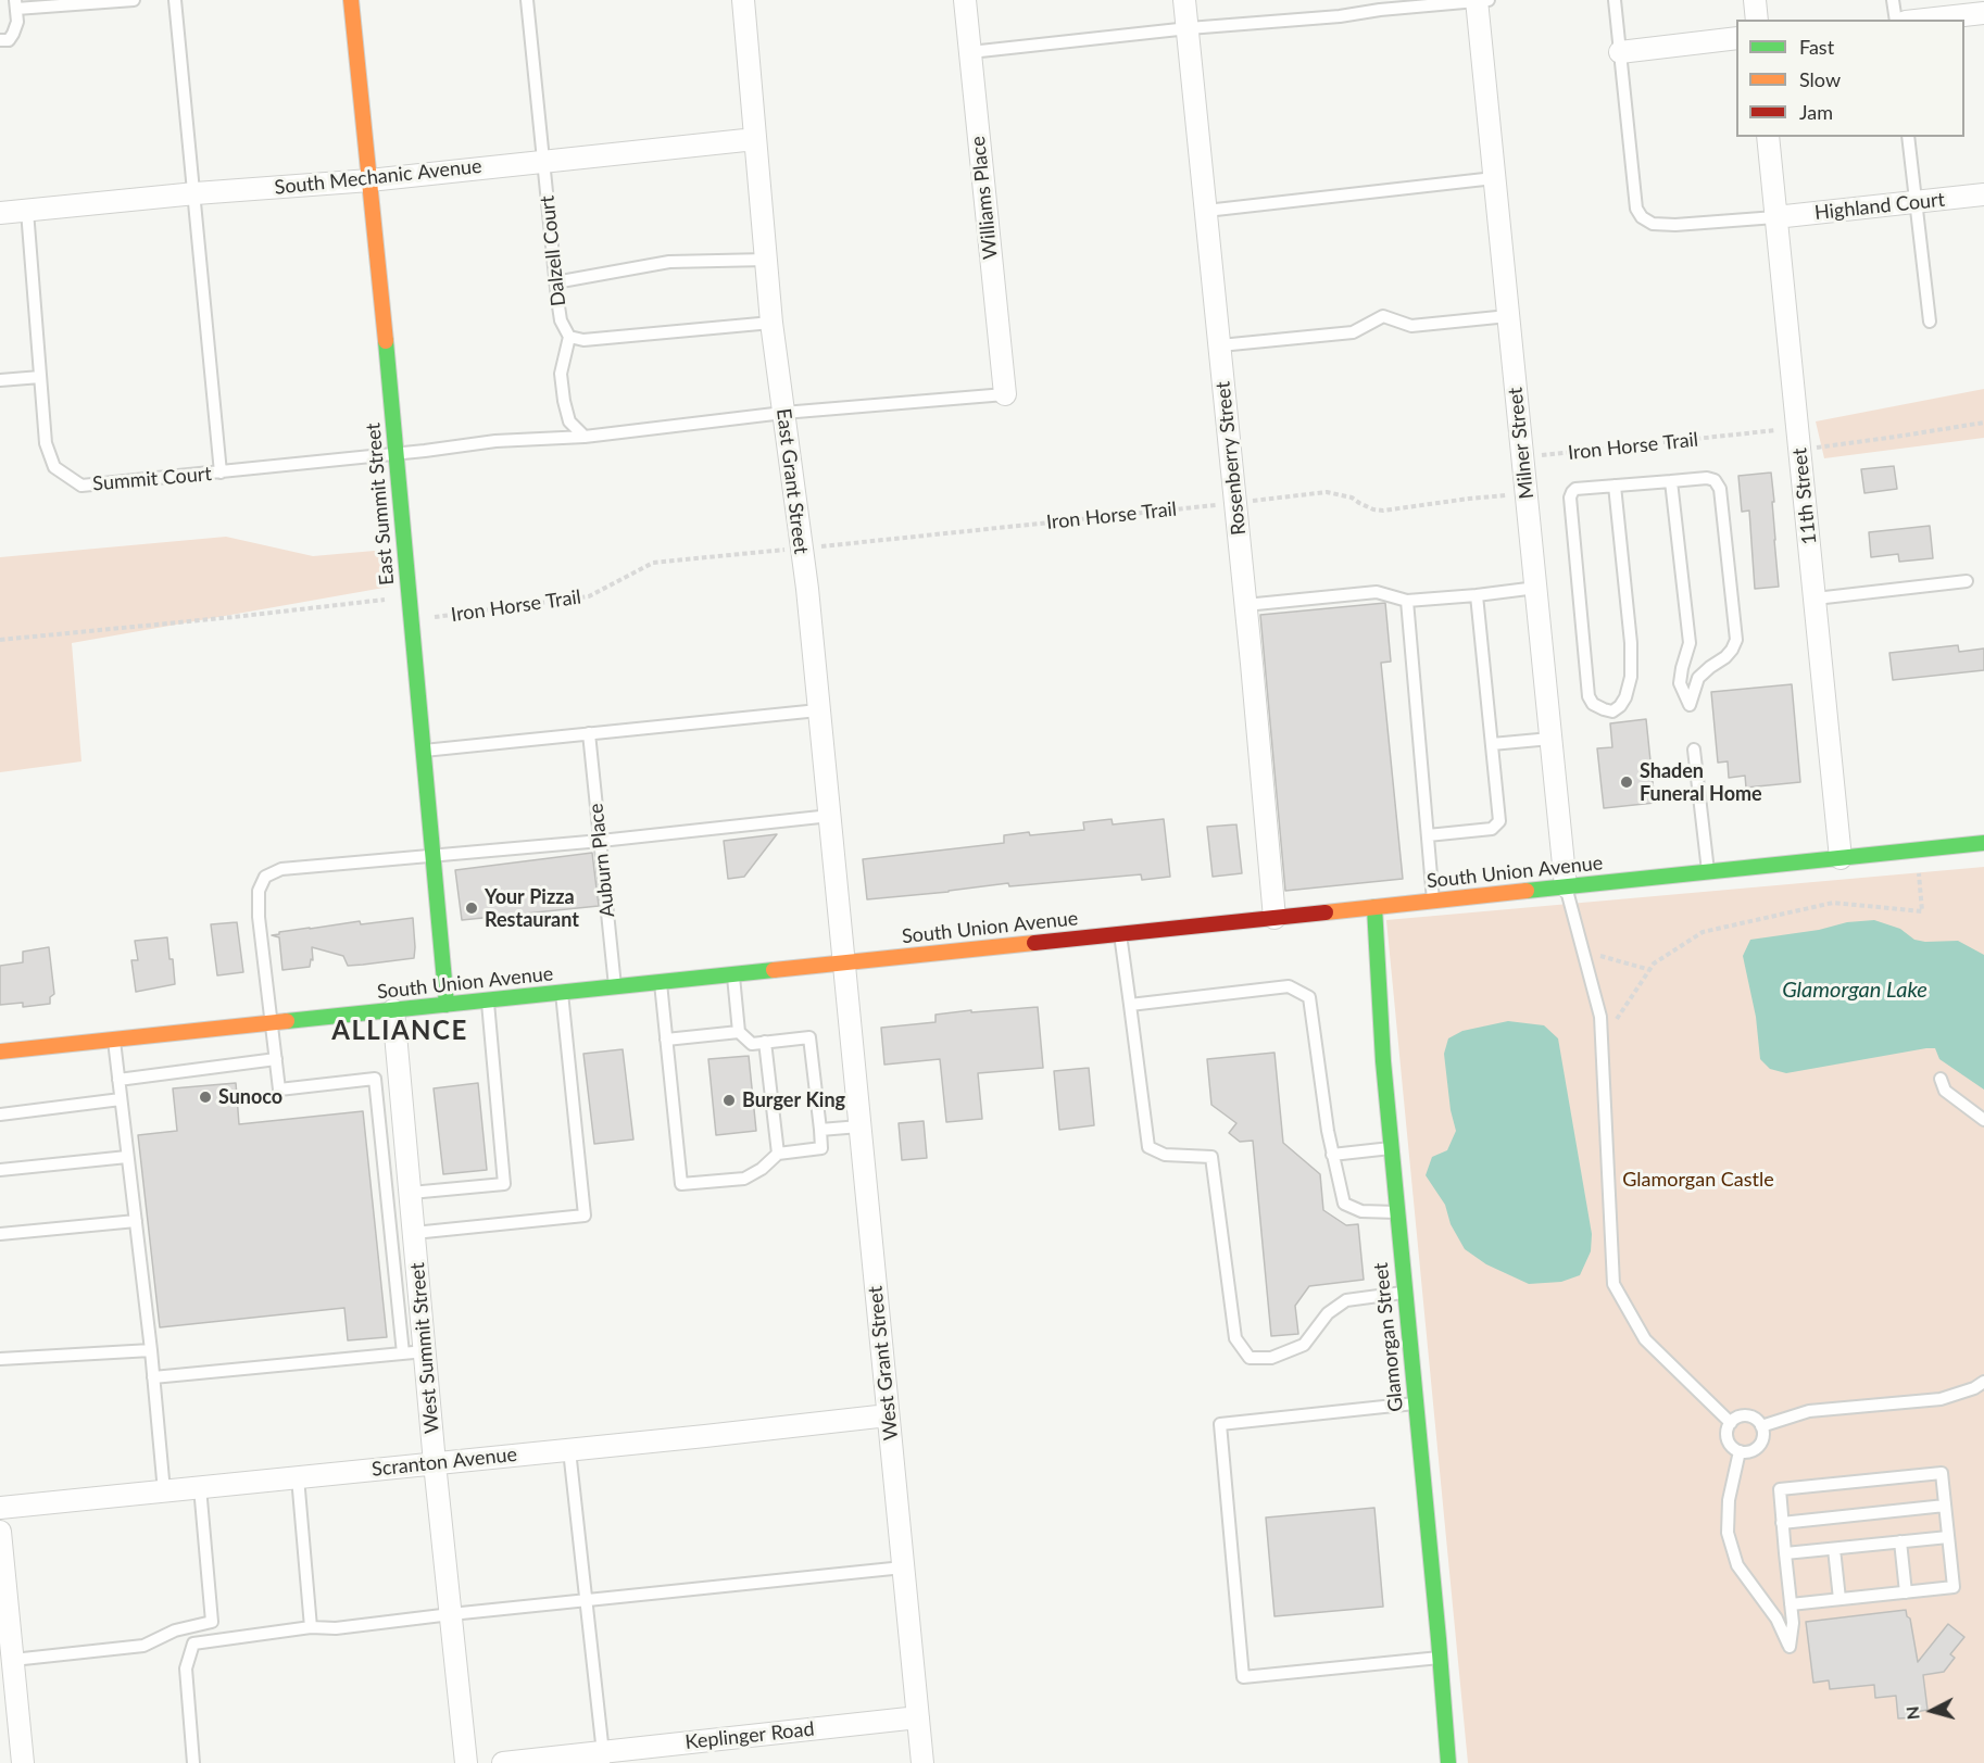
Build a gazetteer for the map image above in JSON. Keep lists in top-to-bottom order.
{
  "streets": {
    "main road": ["East Summit Street", "South Union Avenue", "Glamorgan Street"],
    "street": [
      "South Mechanic Avenue",
      "Williams Place",
      "Highland Court",
      "Milner Street",
      "Rosenberry Street",
      "East Grant Street",
      "11th Street",
      "West Summit Street",
      "West Grant Street",
      "Scranton Avenue",
      "Keplinger Road"
    ],
    "lane": ["Dalzell Court", "Summit Court", "Auburn Place"],
    "path": ["Iron Horse Trail"]
  },
  "crossings": [
    ["South Mechanic Avenue", "Dalzell Court"],
    ["South Mechanic Avenue", "Summit Court"],
    ["South Mechanic Avenue", "East Grant Street"],
    ["South Mechanic Avenue", "East Summit Street"],
    ["Williams Place", "Summit Court"],
    ["Highland Court", "11th Street"],
    ["Milner Street", "Iron Horse Trail"],
    ["Milner Street", "South Union Avenue"],
    ["Iron Horse Trail", "Rosenberry Street"],
    ["Iron Horse Trail", "East Grant Street"],
    ["Iron Horse Trail", "11th Street"],
    ["Iron Horse Trail", "East Summit Street"],
    ["Rosenberry Street", "South Union Avenue"],
    ["Summit Court", "East Grant Street"],
    ["Summit Court", "East Summit Street"],
    ["East Grant Street", "South Union Avenue"],
    ["East Grant Street", "West Grant Street"],
    ["11th Street", "South Union Avenue"],
    ["East Summit Street", "South Union Avenue"],
    ["Auburn Place", "South Union Avenue"],
    ["South Union Avenue", "Glamorgan Street"],
    ["South Union Avenue", "West Summit Street"],
    ["South Union Avenue", "West Grant Street"],
    ["West Summit Street", "Scranton Avenue"],
    ["West Grant Street", "Scranton Avenue"],
    ["West Grant Street", "Keplinger Road"]
  ],
  "districts": ["ALLIANCE"],
  "water": ["Glamorgan Lake"],
  "parks": ["Glamorgan Castle"],
  "places": [
    "Shaden Funeral Home",
    "Your Pizza Restaurant",
    "Sunoco",
    "Burger King"
  ],
  "legend": ["Fast", "Slow", "Jam"],
  "north": "left"
}
